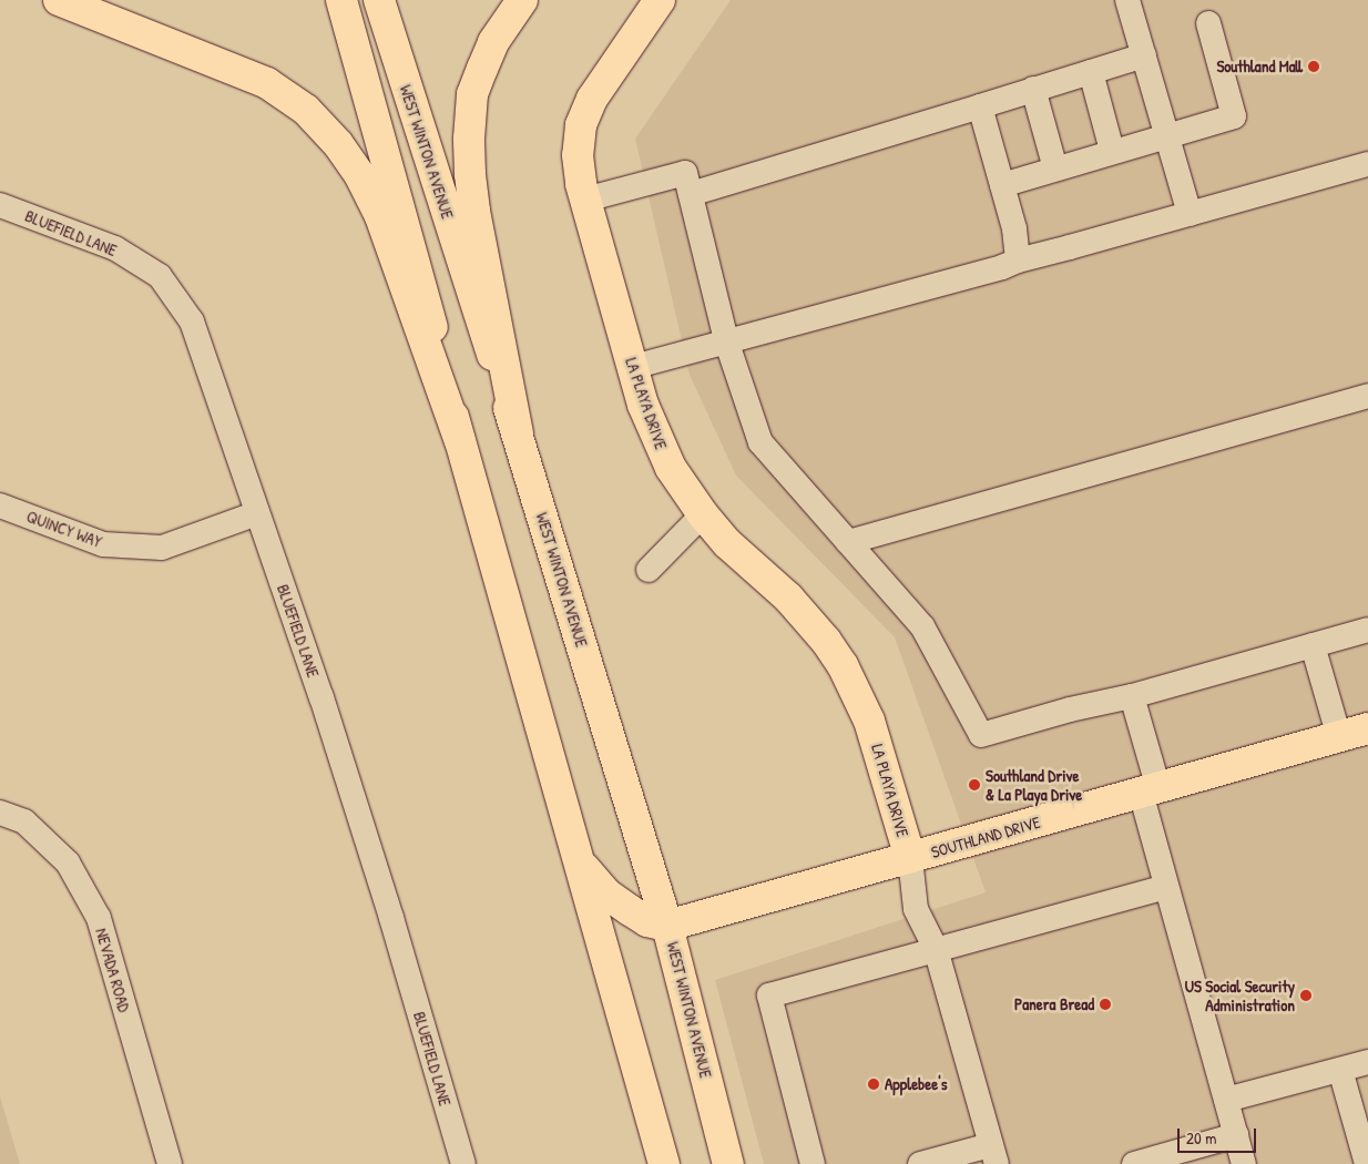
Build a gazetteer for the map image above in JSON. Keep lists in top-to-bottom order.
{
  "streets": {
    "main road": ["WEST WINTON AVENUE", "LA PLAYA DRIVE", "SOUTHLAND DRIVE"],
    "street": ["BLUEFIELD LANE", "QUINCY WAY", "NEVADA ROAD"]
  },
  "crossings": [
    ["WEST WINTON AVENUE", "SOUTHLAND DRIVE"],
    ["BLUEFIELD LANE", "QUINCY WAY"],
    ["LA PLAYA DRIVE", "SOUTHLAND DRIVE"]
  ],
  "places": [
    "Southland Mall",
    "Southland Drive & La Playa Drive",
    "US Social Security Administration",
    "Panera Bread",
    "Applebee's"
  ],
  "scale_bar": "20 m"
}
